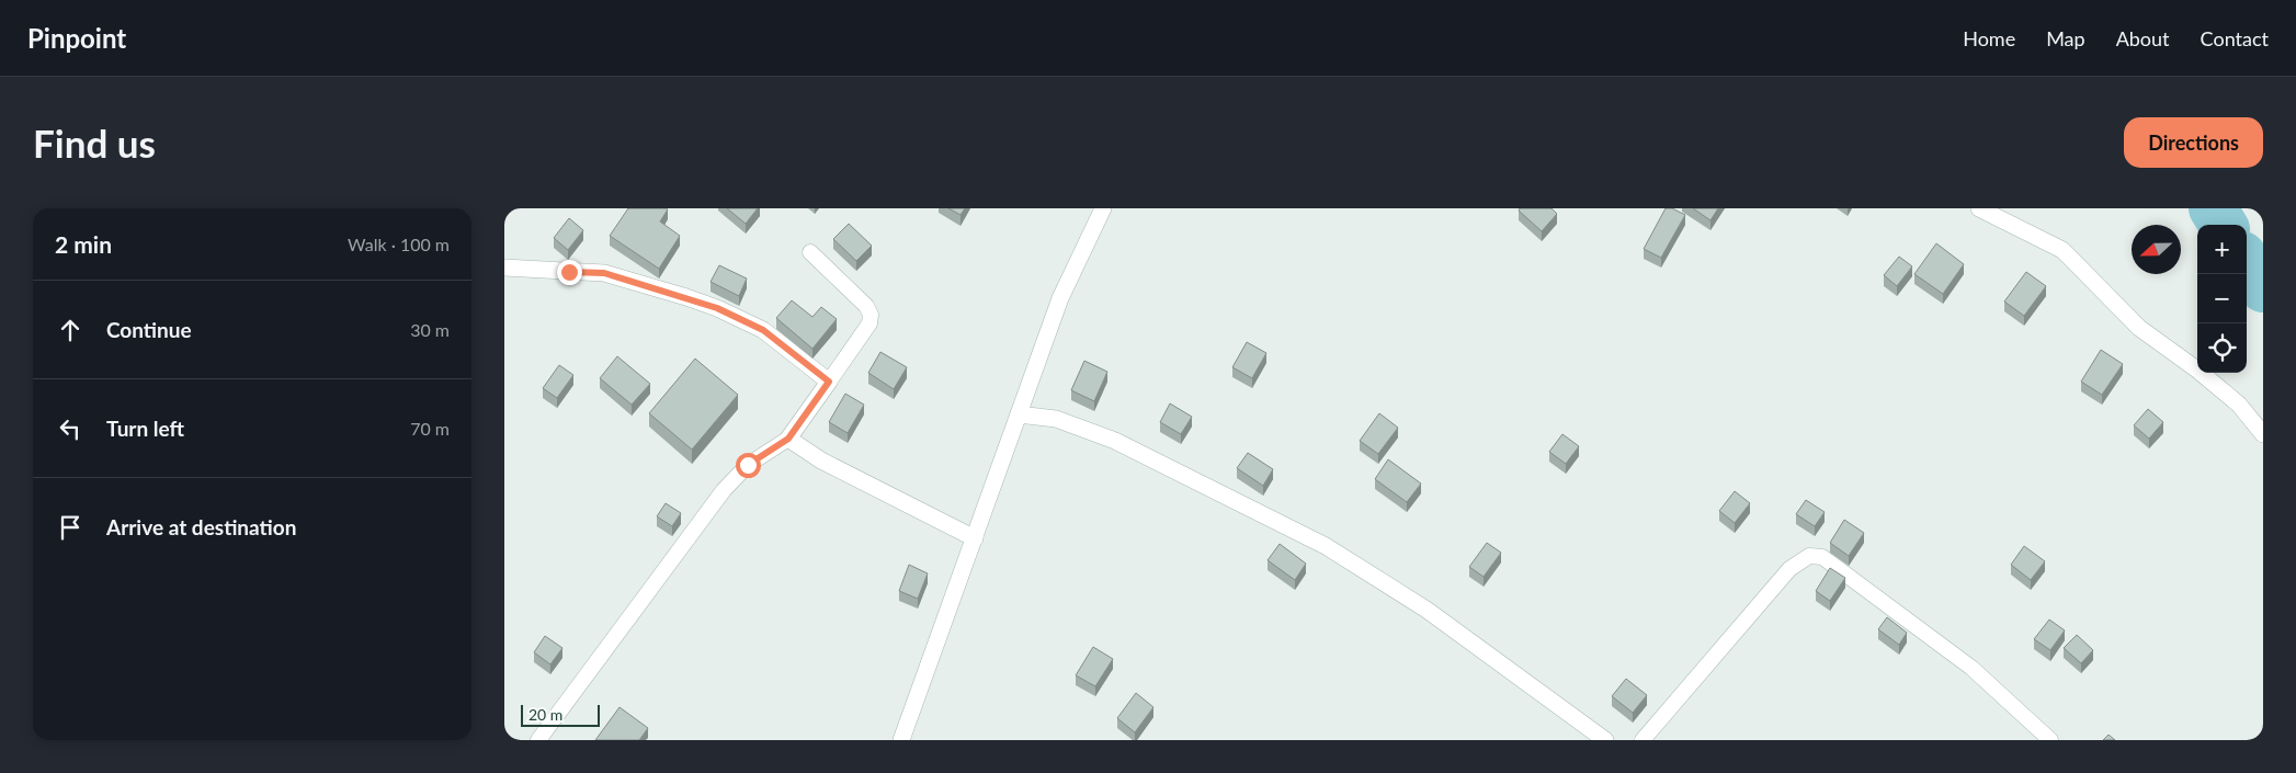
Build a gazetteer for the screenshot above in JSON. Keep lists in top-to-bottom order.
{
  "scale_bar": "20 m",
  "north": "left",
  "page": {
    "header": "Pinpoint",
    "nav": [
      "Home",
      "Map",
      "About",
      "Contact"
    ],
    "buttons": "Directions",
    "title": "Find us",
    "heading": ["2 min", "Walk · 100 m"],
    "map_buttons": ["+", "−"],
    "list": [
      ["Continue", "30 m"],
      ["Turn left", "70 m"],
      "Arrive at destination"
    ],
    "scale": "20 m"
  }
}
